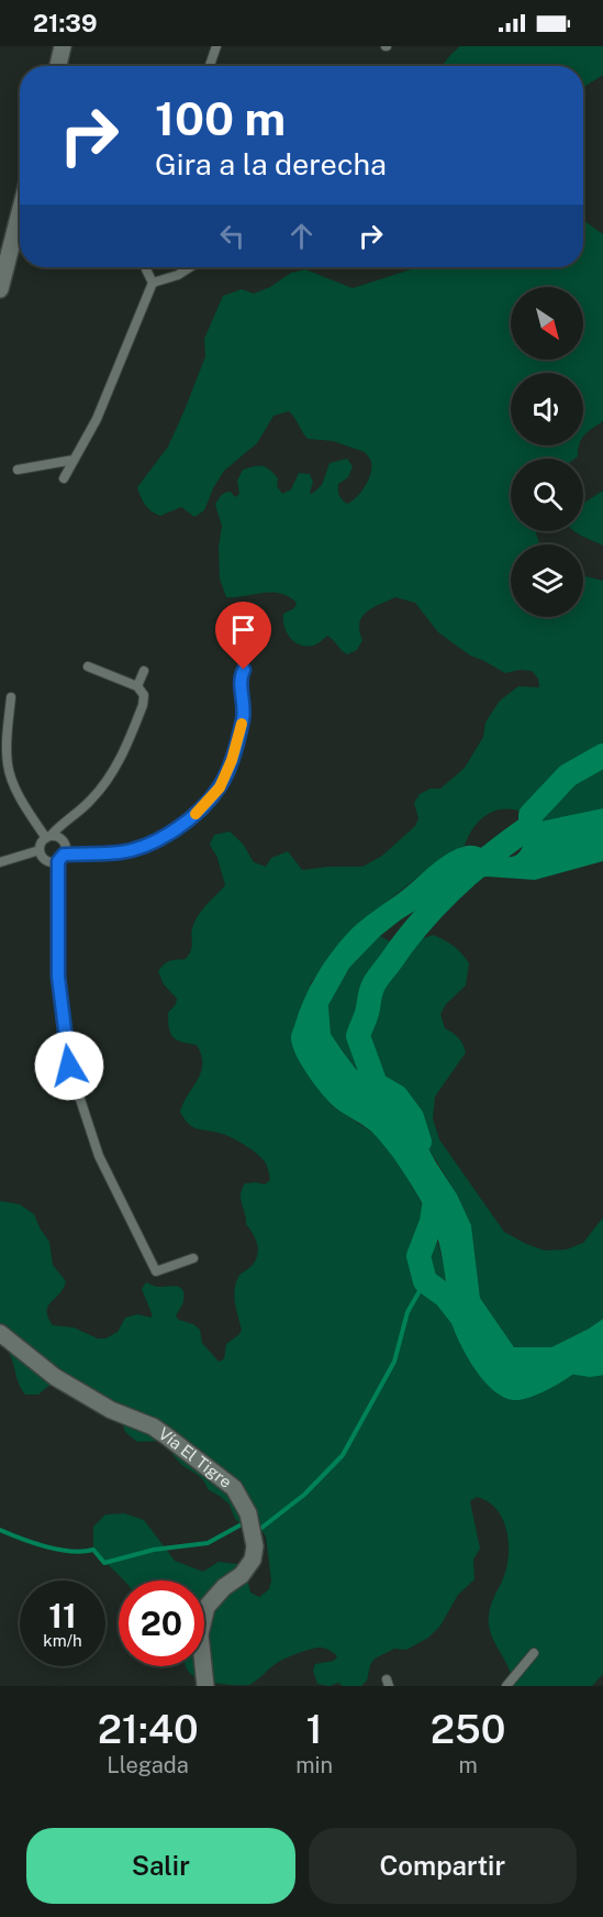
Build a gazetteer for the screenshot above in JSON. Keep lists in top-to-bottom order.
{
  "streets": {
    "street": ["Vía El Tigre"]
  },
  "north": "bottom right",
  "page": {
    "status": "21:39",
    "turn": ["100 m", "Gira a la derecha"],
    "speed": "11 km/h",
    "limit": "20",
    "eta": [
      "21:40",
      "Llegada",
      "1",
      "min",
      "250",
      "m"
    ],
    "buttons": ["Salir", "Compartir"]
  }
}
